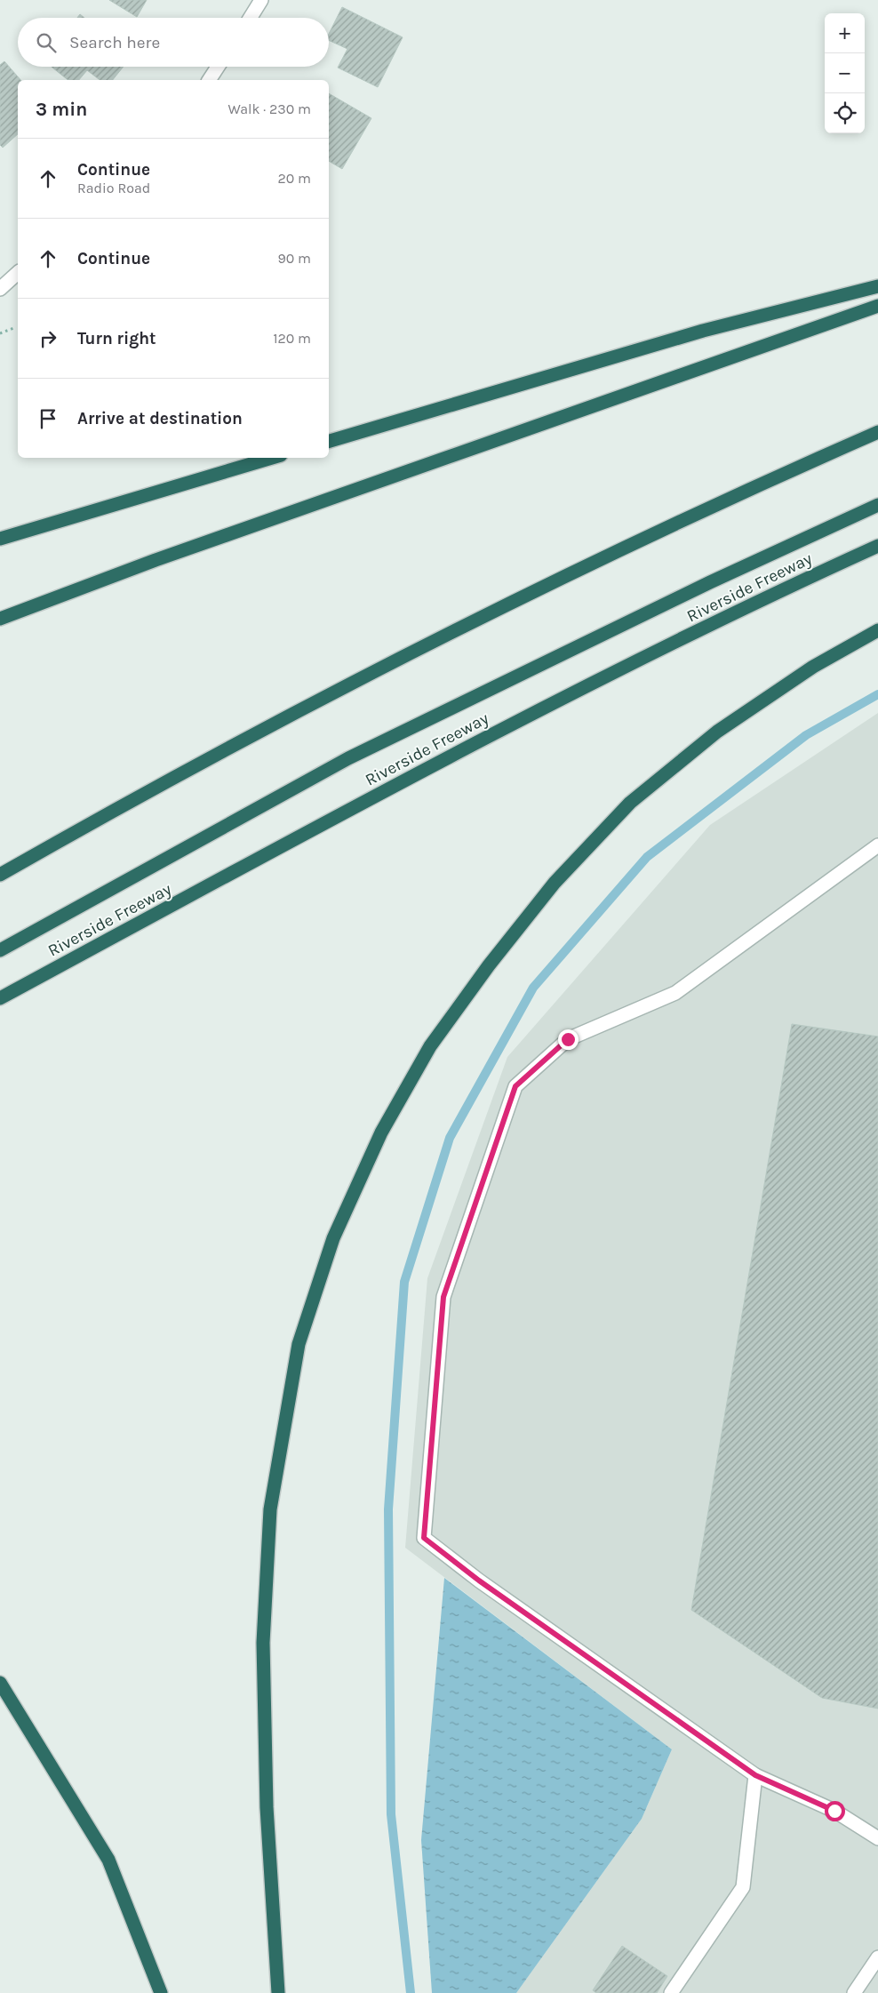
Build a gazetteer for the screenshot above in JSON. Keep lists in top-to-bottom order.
{
  "streets": {
    "highway": ["Riverside Freeway"]
  },
  "page": {
    "map_buttons": ["+", "−"],
    "search": "Search here",
    "heading": ["3 min", "Walk · 230 m"],
    "list": [
      ["Continue", "Radio Road", "20 m"],
      ["Continue", "90 m"],
      ["Turn right", "120 m"],
      "Arrive at destination"
    ]
  }
}
